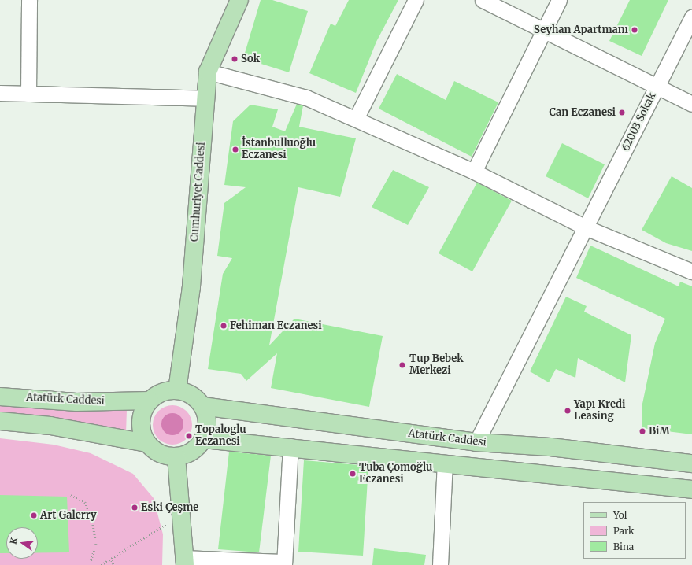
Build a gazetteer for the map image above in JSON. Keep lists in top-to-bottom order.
{
  "streets": {
    "main road": ["Cumhuriyet Caddesi", "Atatürk Caddesi"],
    "street": ["62003 Sokak"]
  },
  "crossings": [
    ["62003 Sokak", "Atatürk Caddesi"],
    ["Cumhuriyet Caddesi", "Atatürk Caddesi"]
  ],
  "places": [
    "Seyhan Apartmanı",
    "Sok",
    "Can Eczanesi",
    "İstanbulluoğlu Eczanesi",
    "Fehiman Eczanesi",
    "Tup Bebek Merkezi",
    "Yapı Kredi Leasing",
    "BiM",
    "Topaloglu Eczanesi",
    "Tuba Çomoğlu Eczanesi",
    "Eski Çeşme",
    "Art Galerry"
  ],
  "legend": ["Yol", "Park", "Bina"],
  "north": "left"
}
